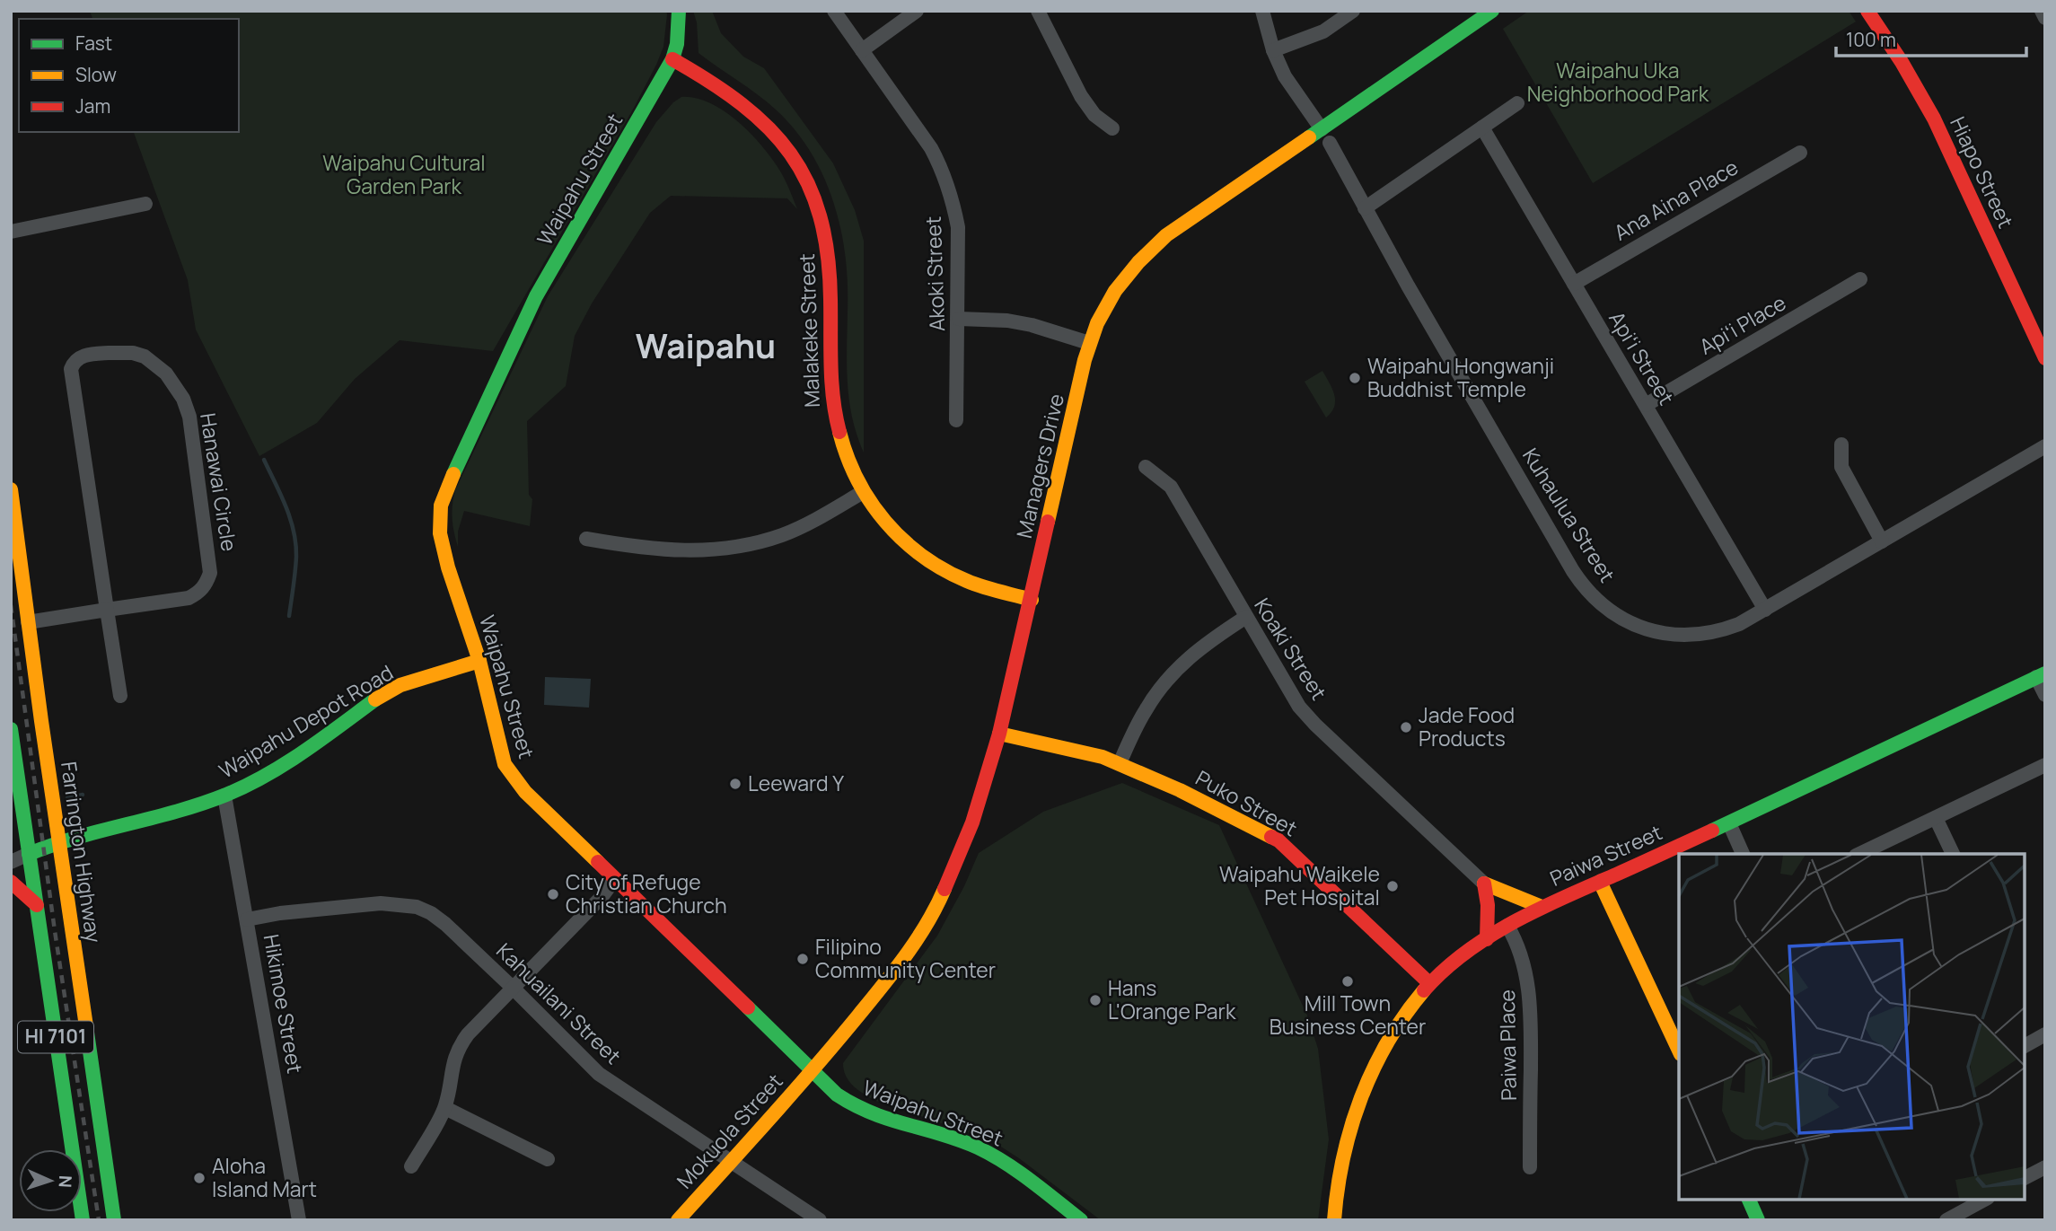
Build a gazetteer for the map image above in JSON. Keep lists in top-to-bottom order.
{
  "streets": {
    "street": [
      "Hiapo Street",
      "Waipahu Street",
      "Ana Aina Place",
      "Akoki Street",
      "Apiʻi Place",
      "Malakeke Street",
      "Apiʻi Street",
      "Managers Drive",
      "Hanawai Circle",
      "Kuhaulua Street",
      "Koaki Street",
      "Waipahu Depot Road",
      "Puko Street",
      "Farrington Highway",
      "Paiwa Street",
      "Hikimoe Street",
      "Kahuailani Street",
      "HI 7101",
      "Paiwa Place",
      "Mokuola Street"
    ]
  },
  "crossings": [
    ["Waipahu Street", "Malakeke Street"],
    ["Waipahu Street", "Managers Drive"],
    ["Waipahu Street", "Waipahu Depot Road"],
    ["Waipahu Street", "Mokuola Street"],
    ["Ana Aina Place", "Apiʻi Street"],
    ["Apiʻi Place", "Apiʻi Street"],
    ["Malakeke Street", "Managers Drive"],
    ["Apiʻi Street", "Kuhaulua Street"],
    ["Managers Drive", "Puko Street"],
    ["Managers Drive", "Mokuola Street"],
    ["Hanawai Circle", "Farrington Highway"],
    ["Waipahu Depot Road", "Farrington Highway"],
    ["Waipahu Depot Road", "Hikimoe Street"],
    ["Waipahu Depot Road", "HI 7101"],
    ["Puko Street", "Paiwa Street"],
    ["Paiwa Street", "Paiwa Place"],
    ["Hikimoe Street", "Kahuailani Street"],
    ["Kahuailani Street", "Mokuola Street"]
  ],
  "districts": ["Waipahu"],
  "parks": ["Waipahu Uka Neighborhood Park", "Waipahu Cultural Garden Park"],
  "places": [
    "Waipahu Hongwanji Buddhist Temple",
    "Jade Food Products",
    "Leeward Y",
    "Waipahu Waikele Pet Hospital",
    "City of Refuge Christian Church",
    "Filipino Community Center",
    "Mill Town Business Center",
    "Hans L'Orange Park",
    "Aloha Island Mart"
  ],
  "legend": ["Fast", "Slow", "Jam"],
  "scale_bar": "100 m",
  "north": "right"
}
